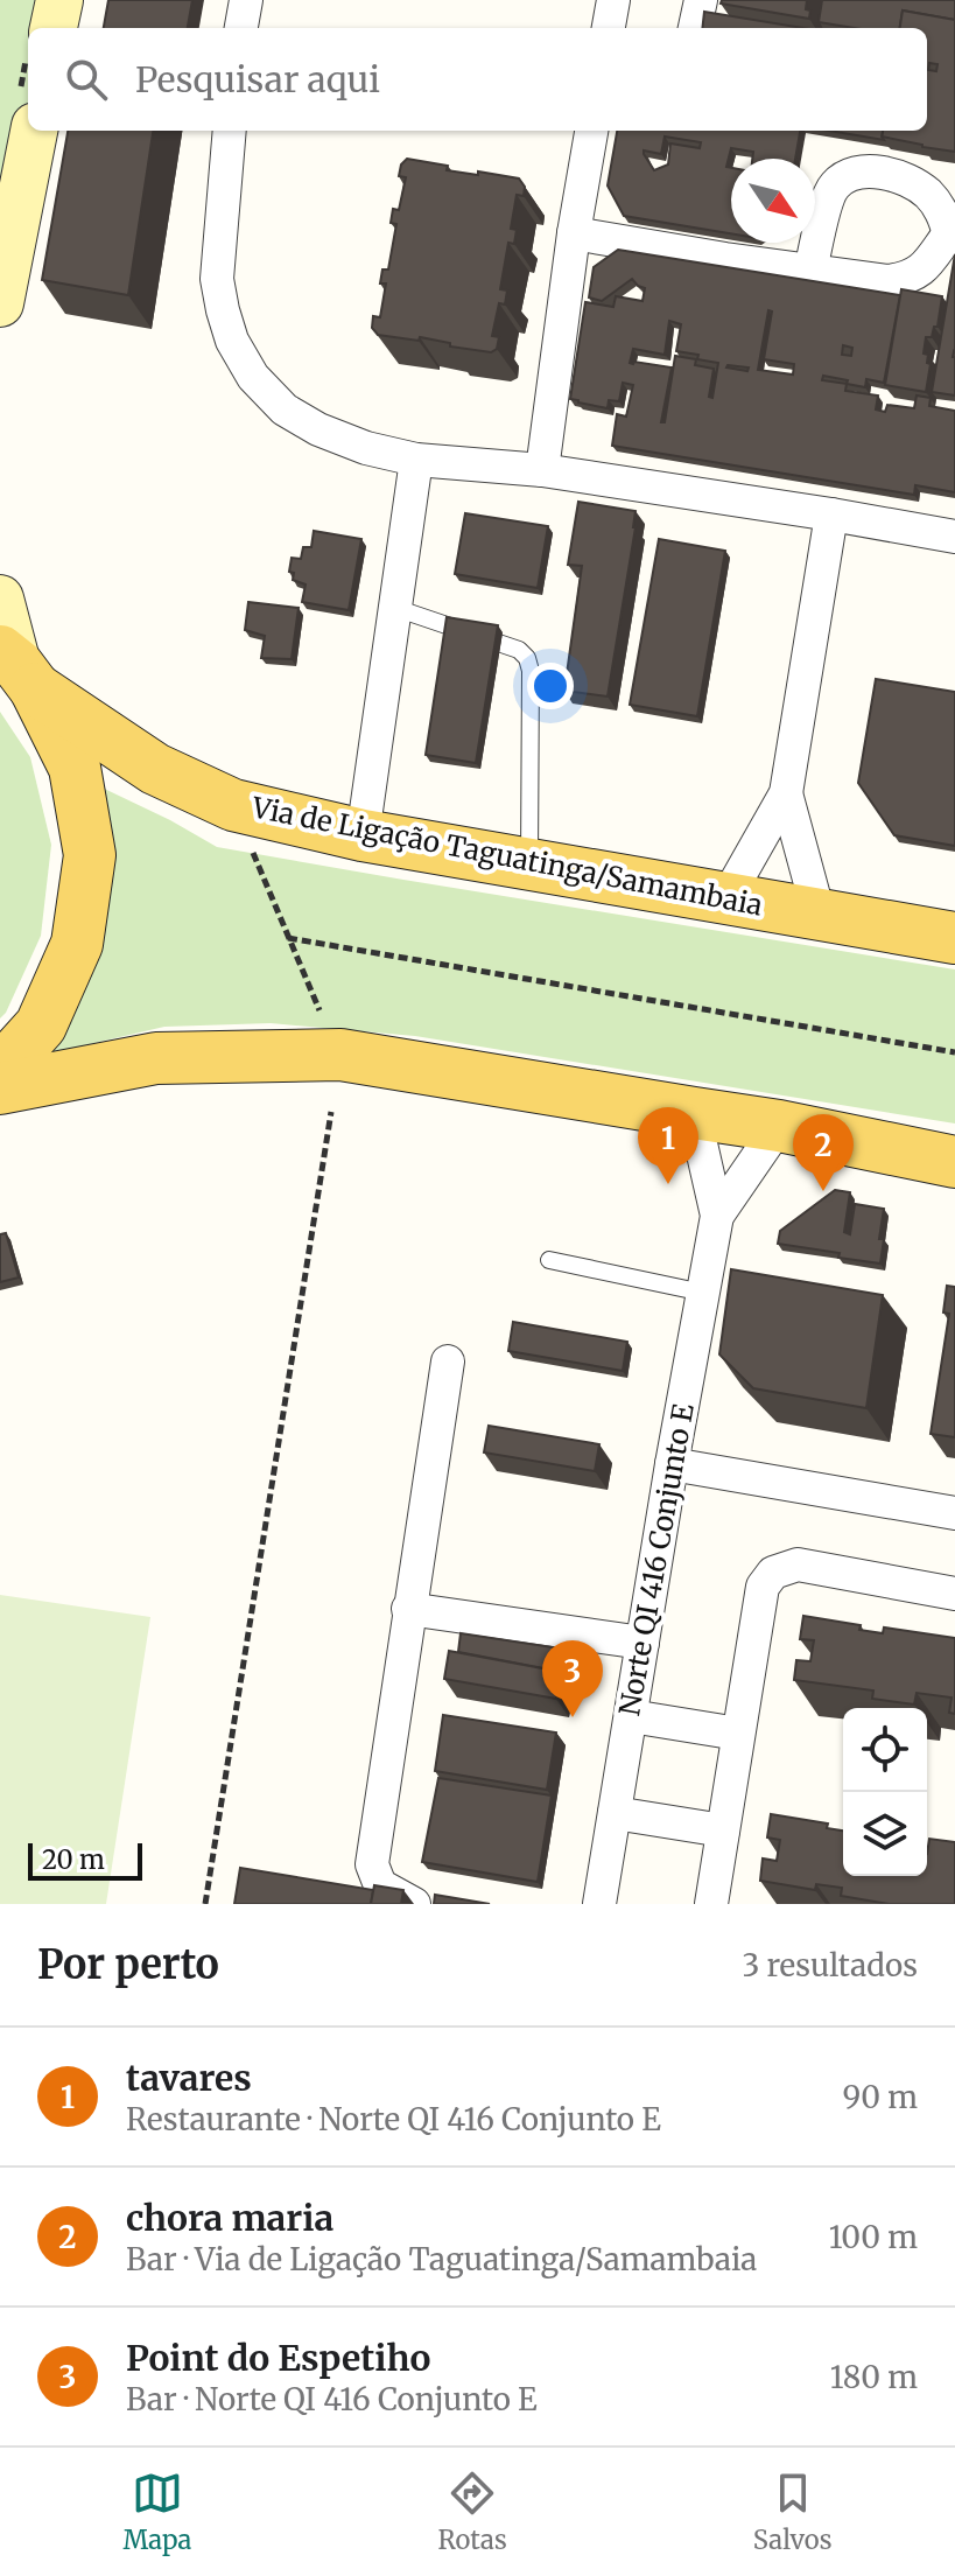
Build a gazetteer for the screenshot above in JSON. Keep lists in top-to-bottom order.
{
  "streets": {
    "main road": ["Via de Ligação Taguatinga/Samambaia"],
    "street": ["Norte QI 416 Conjunto E"]
  },
  "scale_bar": "20 m",
  "north": "bottom right",
  "page": {
    "search": "Pesquisar aqui",
    "pins": ["1", "2", "3"],
    "scale": "20 m",
    "heading": ["Por perto", "3 resultados"],
    "list": [
      {
        "mark": "1",
        "name": "tavares",
        "note": "Restaurante · Norte QI 416 Conjunto E",
        "value": "90 m"
      },
      {
        "mark": "2",
        "name": "chora maria",
        "note": "Bar · Via de Ligação Taguatinga/Samambaia",
        "value": "100 m"
      },
      {
        "mark": "3",
        "name": "Point do Espetiho",
        "note": "Bar · Norte QI 416 Conjunto E",
        "value": "180 m"
      }
    ],
    "nav": ["Mapa", "Rotas", "Salvos"]
  }
}
